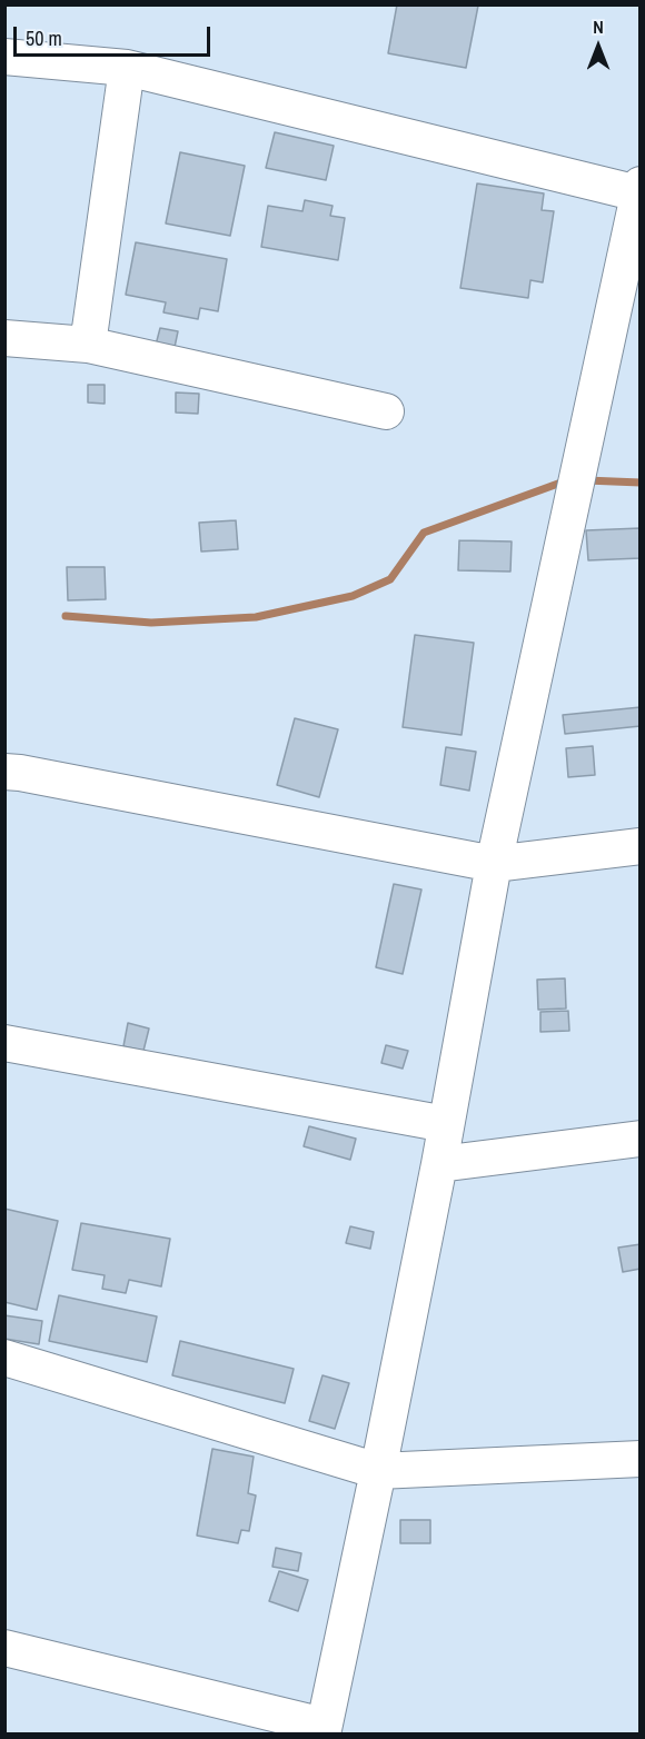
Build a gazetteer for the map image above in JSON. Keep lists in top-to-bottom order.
{
  "scale_bar": "50 m",
  "north": "top"
}
